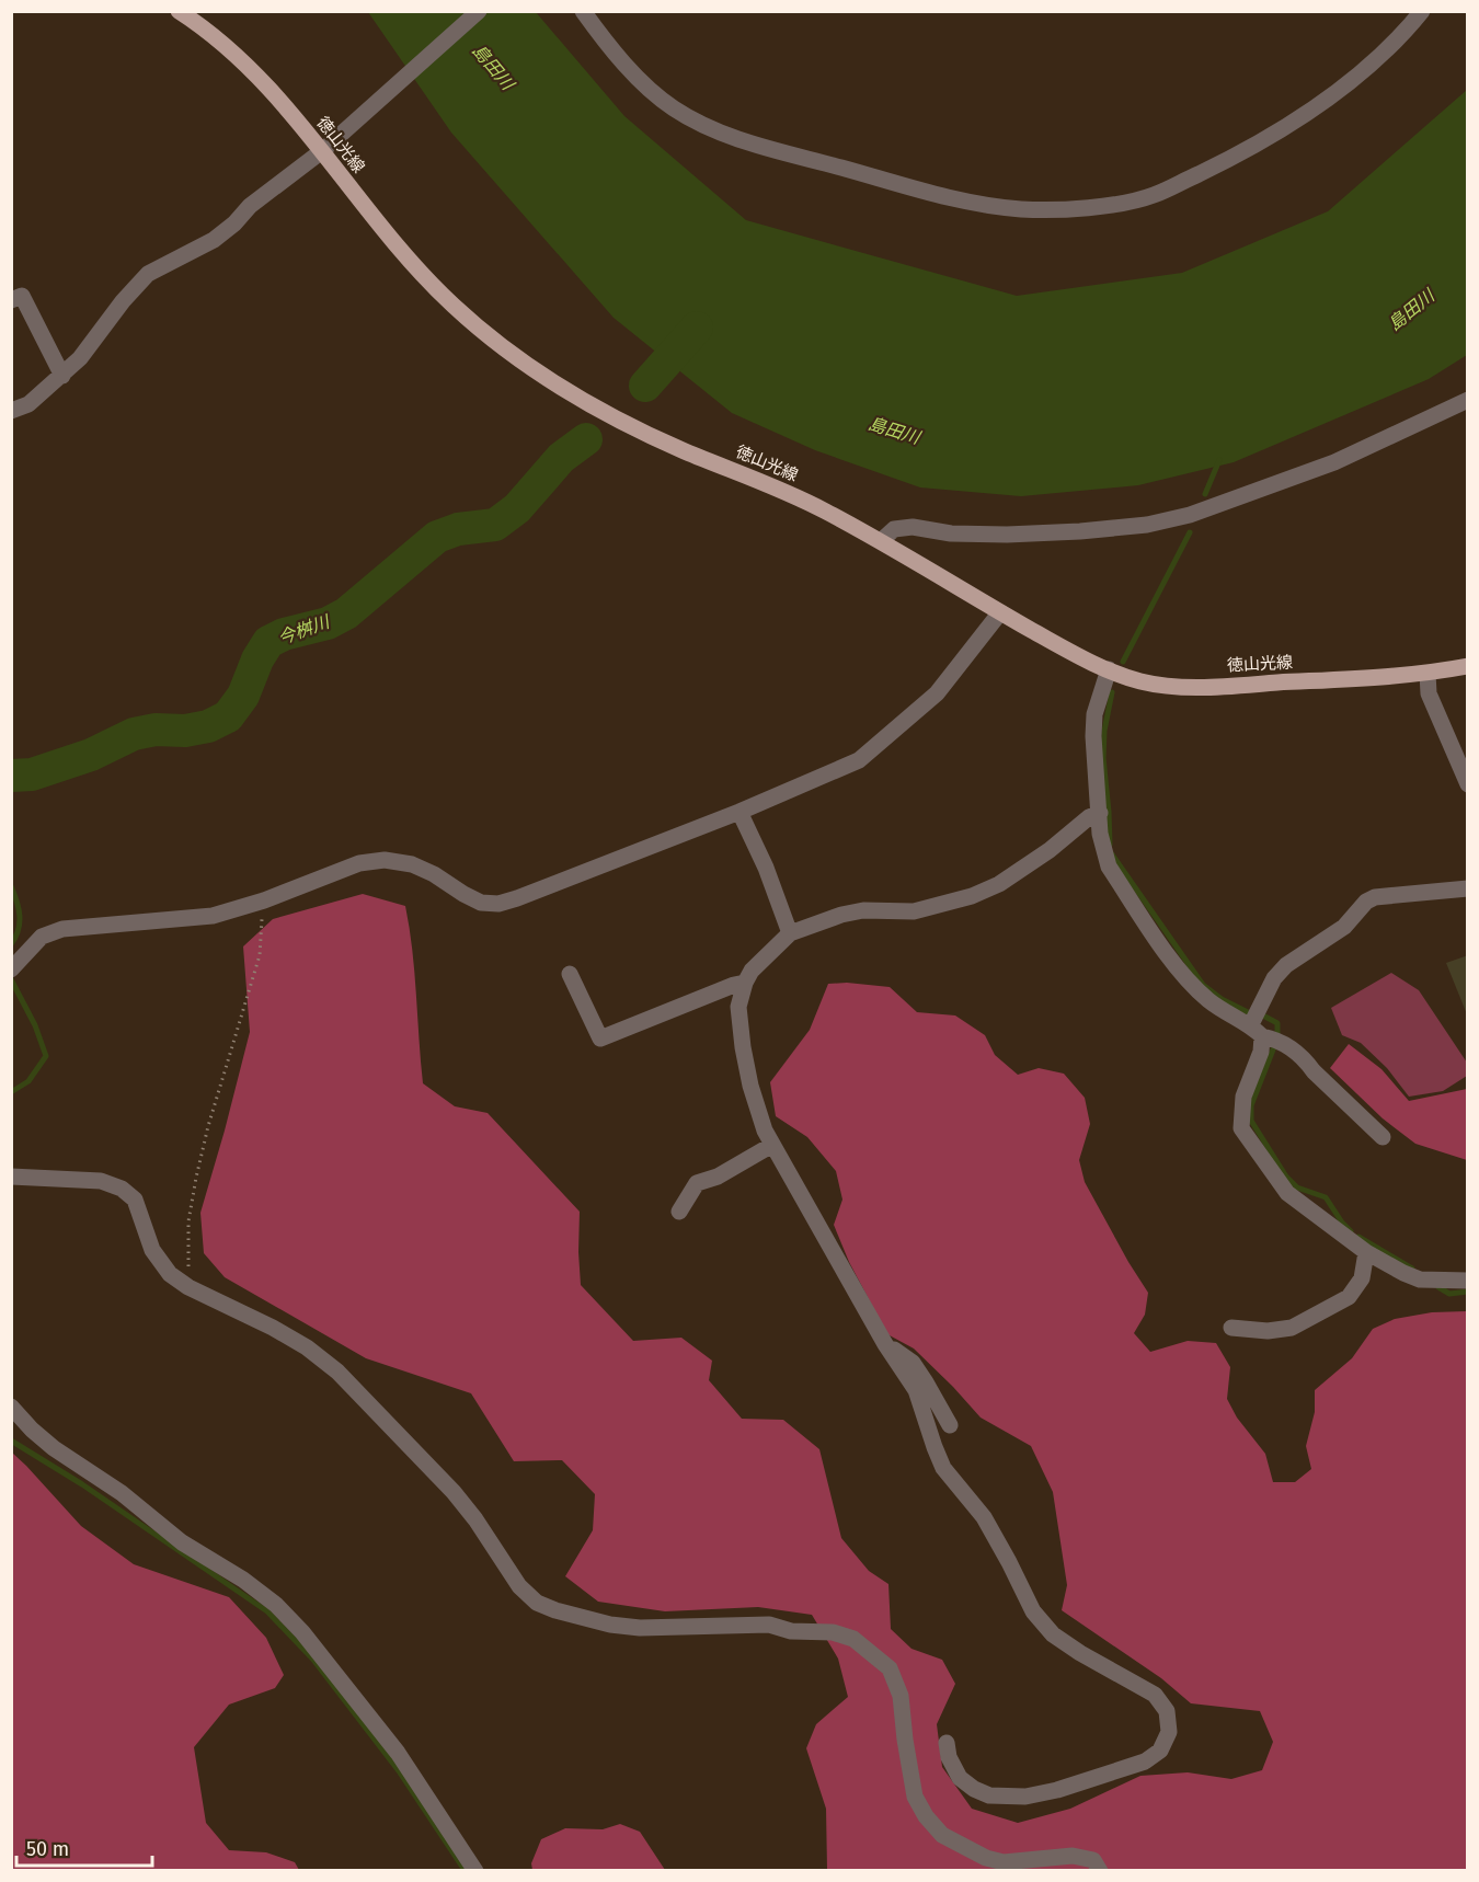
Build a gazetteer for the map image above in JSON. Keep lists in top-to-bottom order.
{
  "streets": {
    "main road": ["徳山光線"]
  },
  "water": ["島田川", "今桝川"],
  "scale_bar": "50 m"
}
